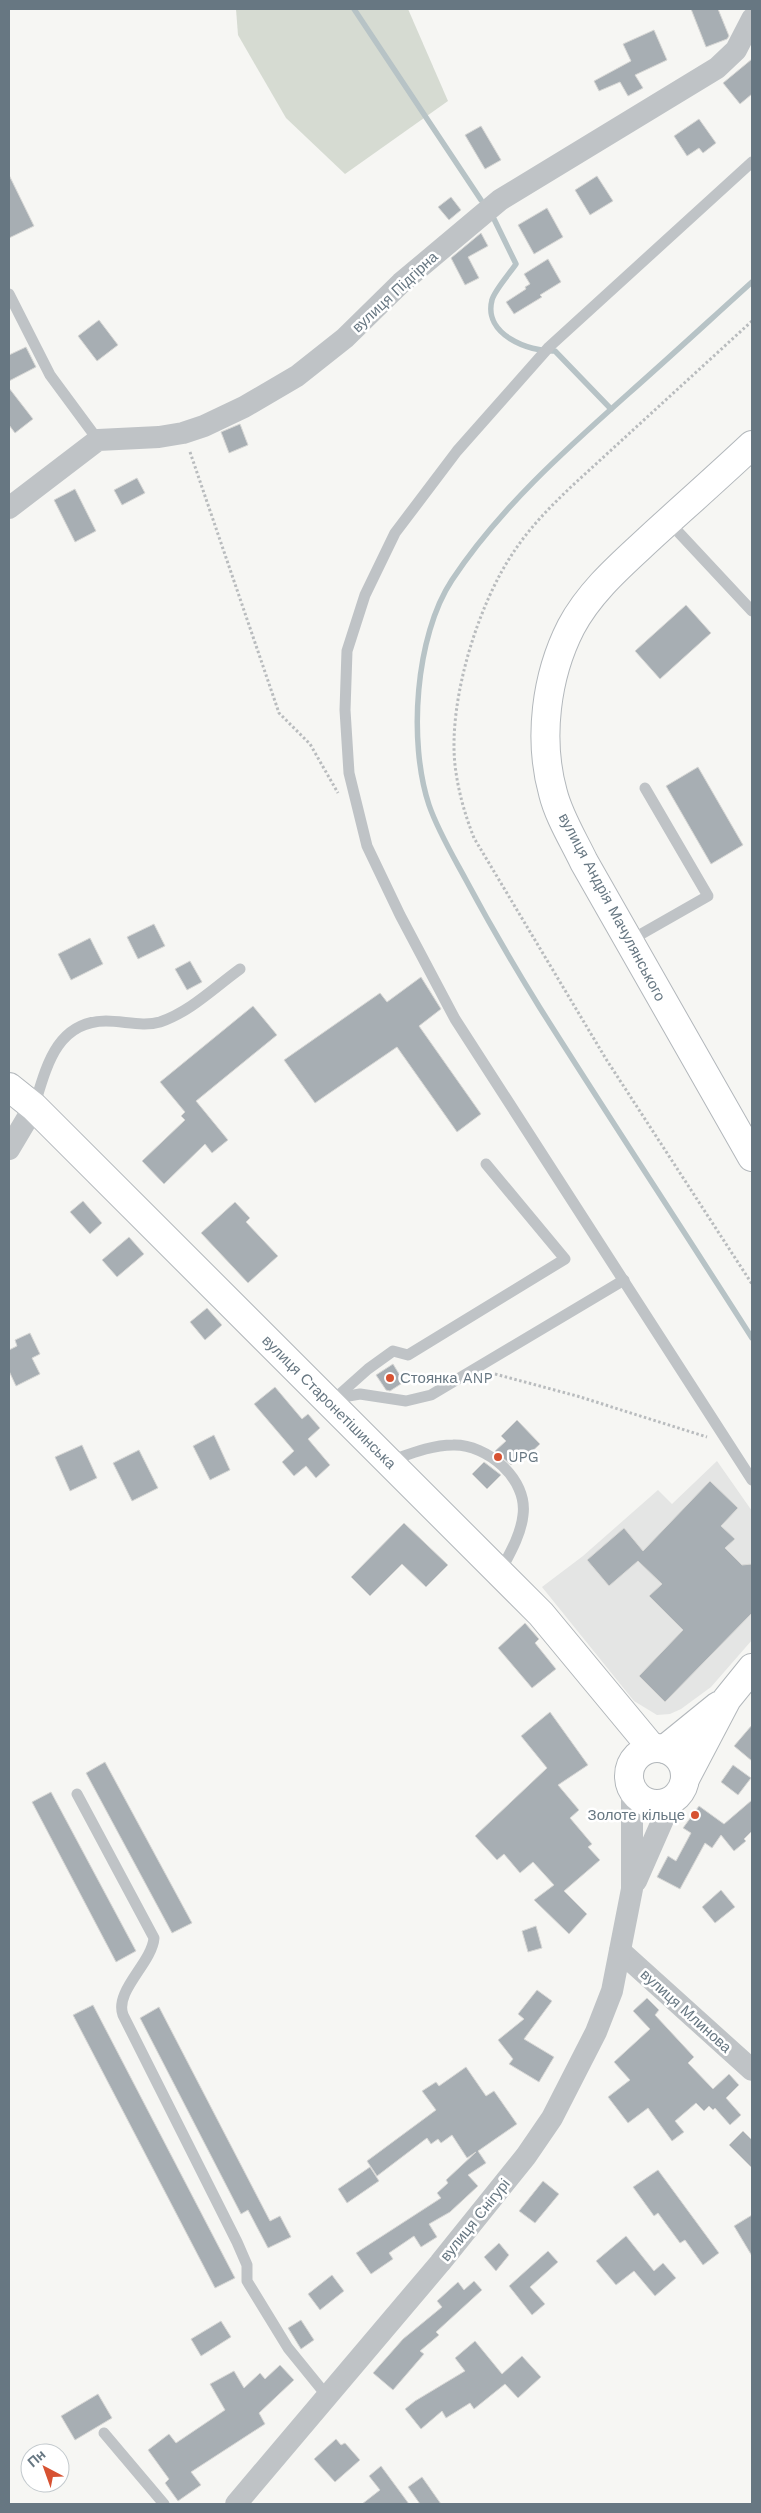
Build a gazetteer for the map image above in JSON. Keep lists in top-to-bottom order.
{
  "streets": {
    "main road": ["вулиця Андрія Мачулянського", "вулиця Старонетішинська", "вулиця Снігурі"],
    "street": ["вулиця Підгірна", "вулиця Млинова"]
  },
  "crossings": [
    ["вулиця Старонетішинська", "вулиця Снігурі"],
    ["вулиця Млинова", "вулиця Снігурі"]
  ],
  "places": ["Стоянка ANP", "UPG", "Золоте кільце"],
  "north": "top left"
}
